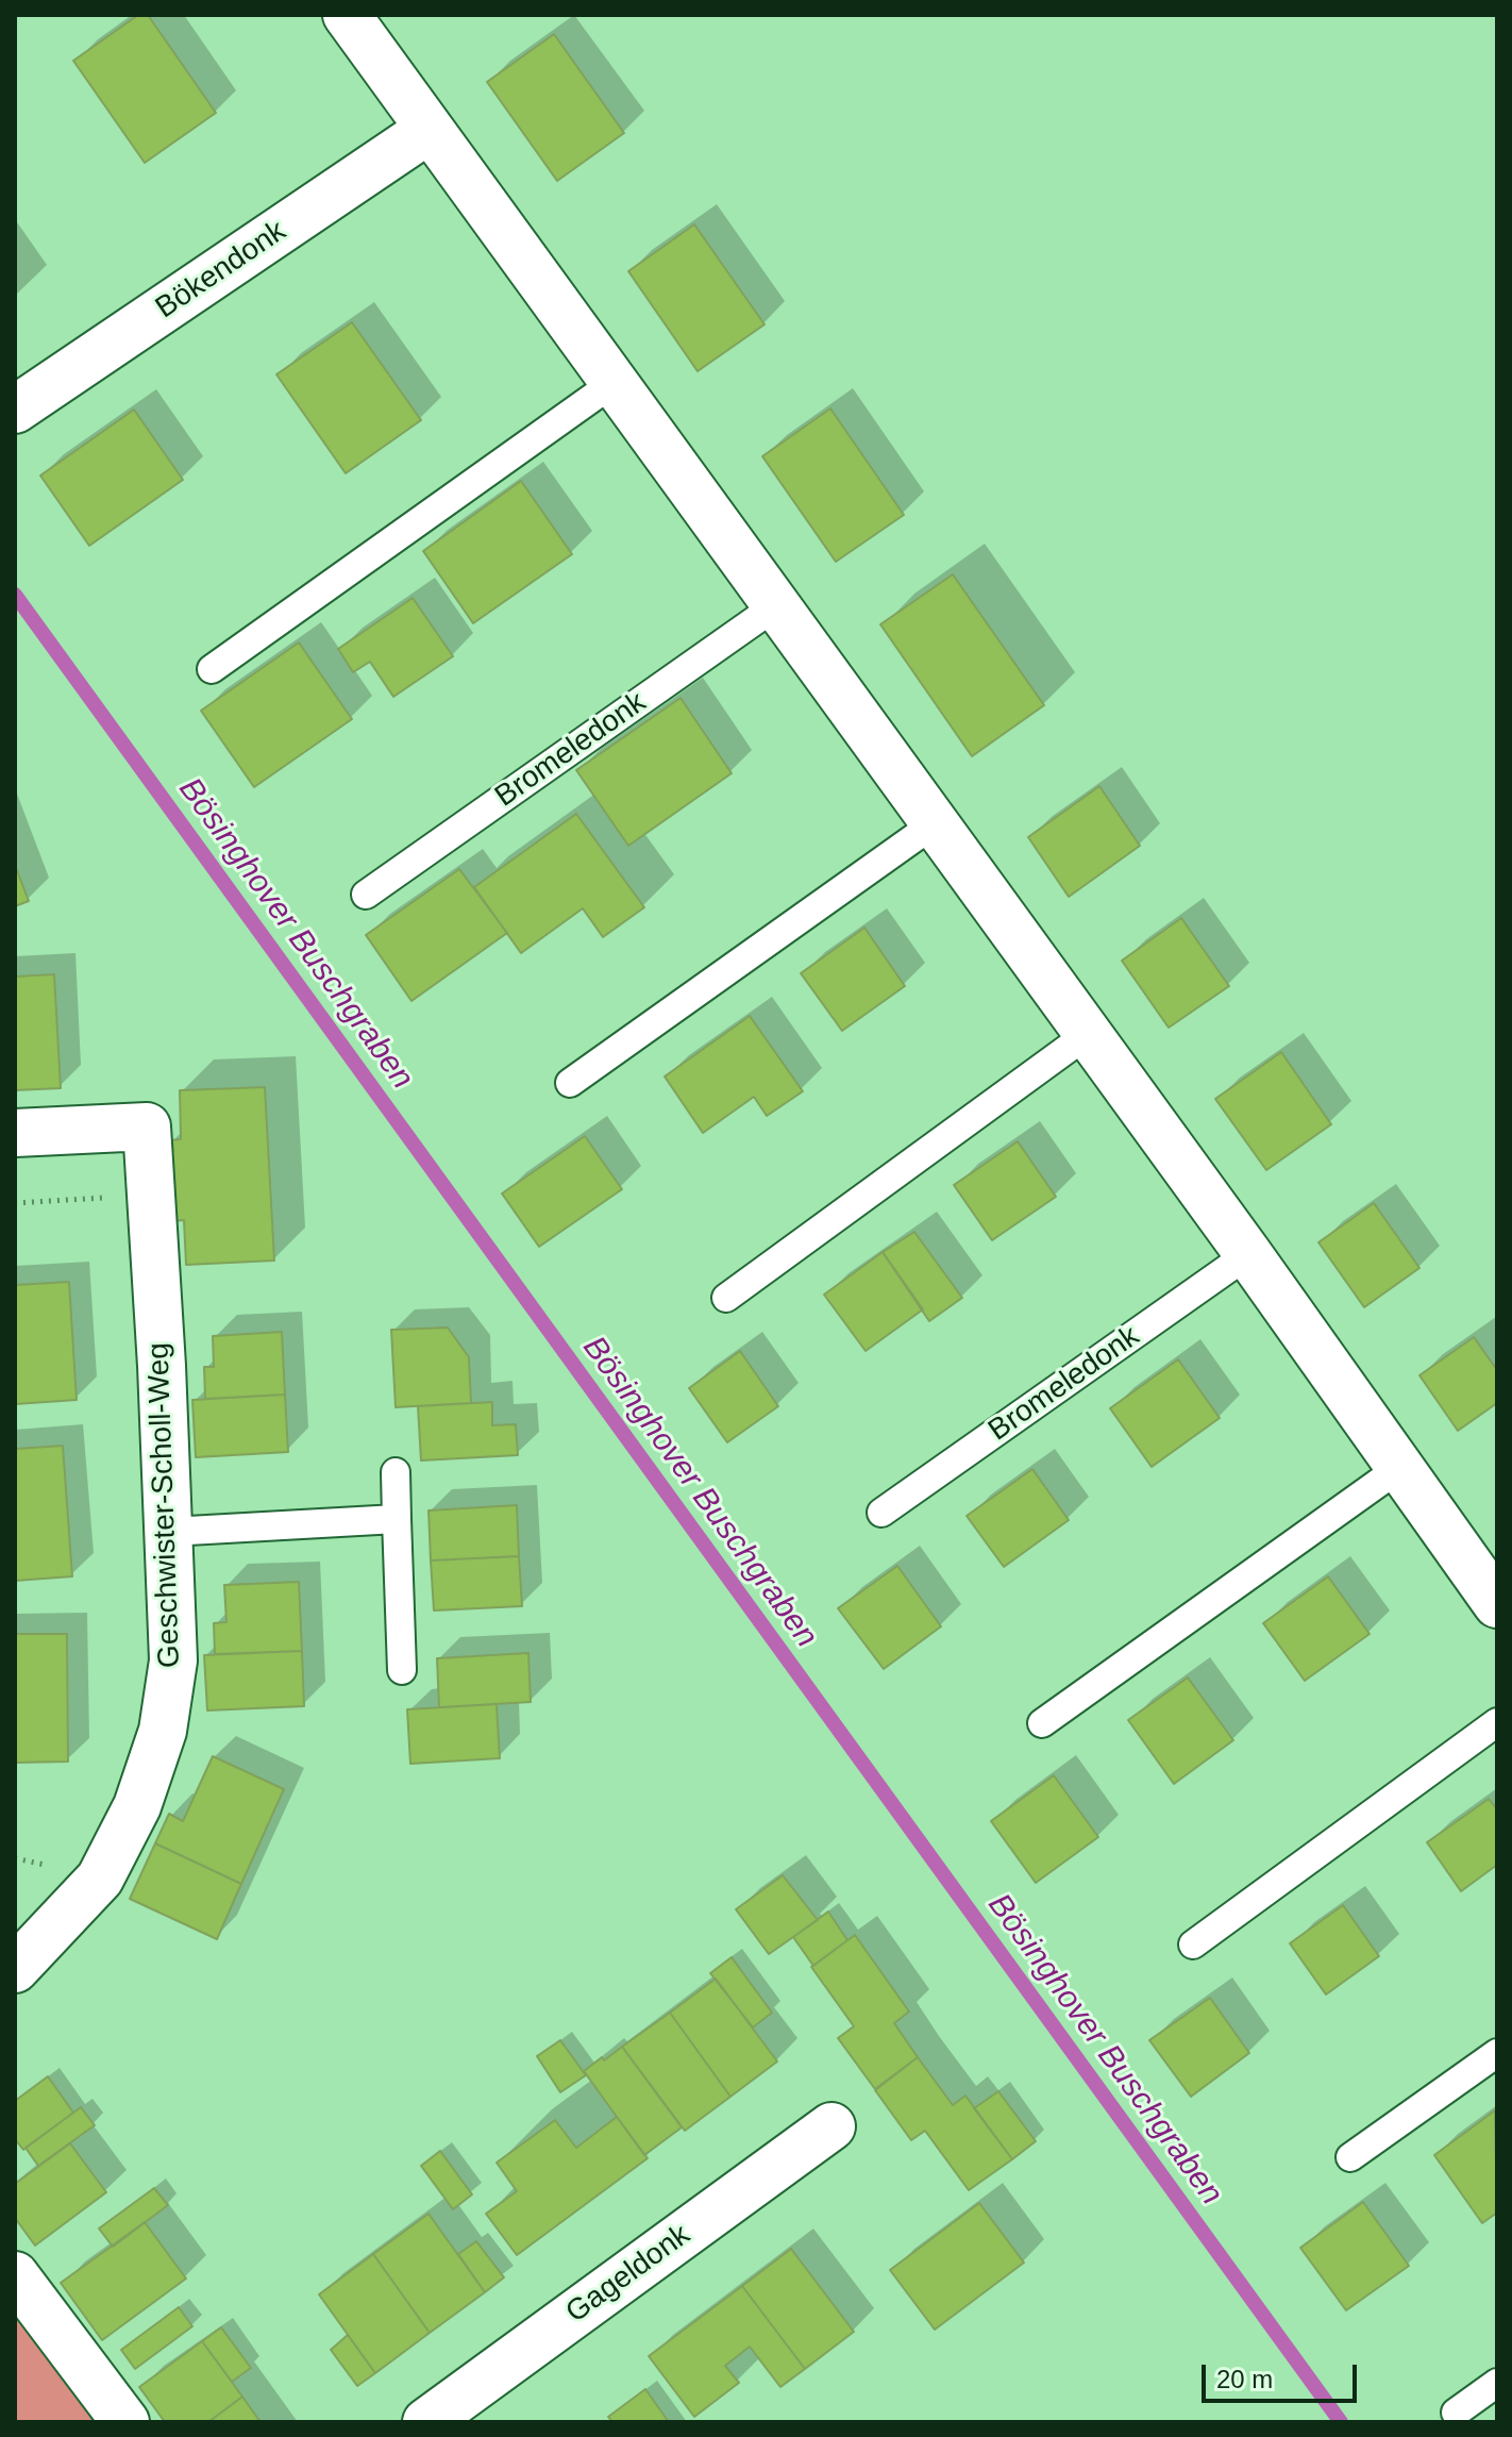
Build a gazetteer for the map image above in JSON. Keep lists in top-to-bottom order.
{
  "streets": {
    "street": ["Bökendonk", "Geschwister-Scholl-Weg", "Gageldonk"],
    "lane": ["Bromeledonk"]
  },
  "water": ["Bösinghover Buschgraben"],
  "scale_bar": "20 m"
}
